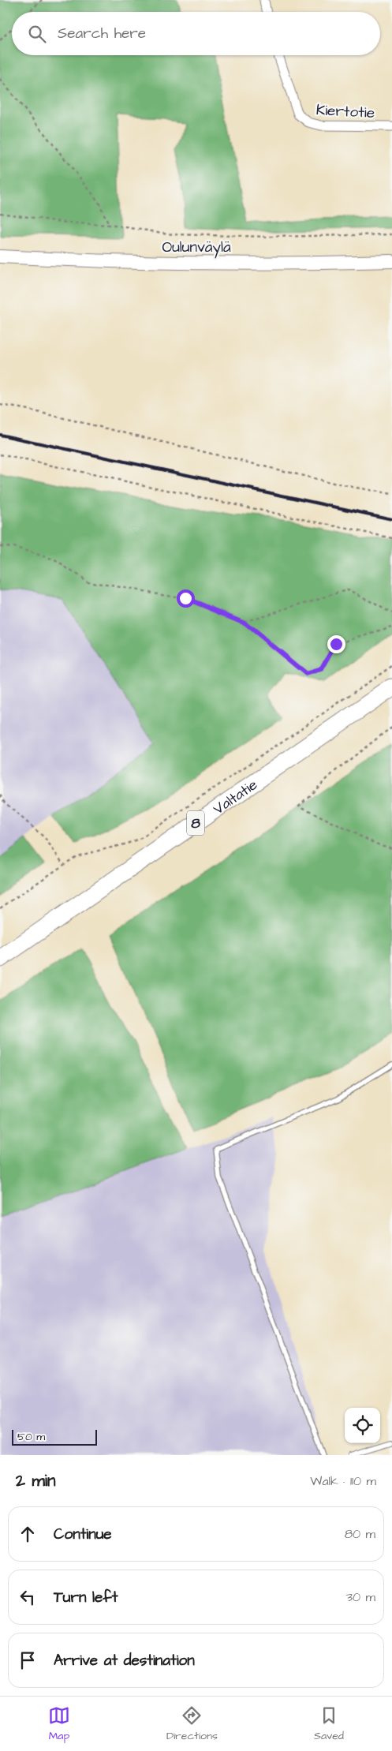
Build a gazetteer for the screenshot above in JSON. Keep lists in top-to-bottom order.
{
  "streets": {
    "highway": ["Valtatie", "8"],
    "main road": ["Oulunväylä"],
    "street": ["Kiertotie"]
  },
  "scale_bar": "50 m",
  "page": {
    "search": "Search here",
    "scale": "50 m",
    "heading": ["2 min", "Walk · 110 m"],
    "list": [
      ["Continue", "80 m"],
      ["Turn left", "30 m"],
      "Arrive at destination"
    ],
    "nav": ["Map", "Directions", "Saved"]
  }
}
